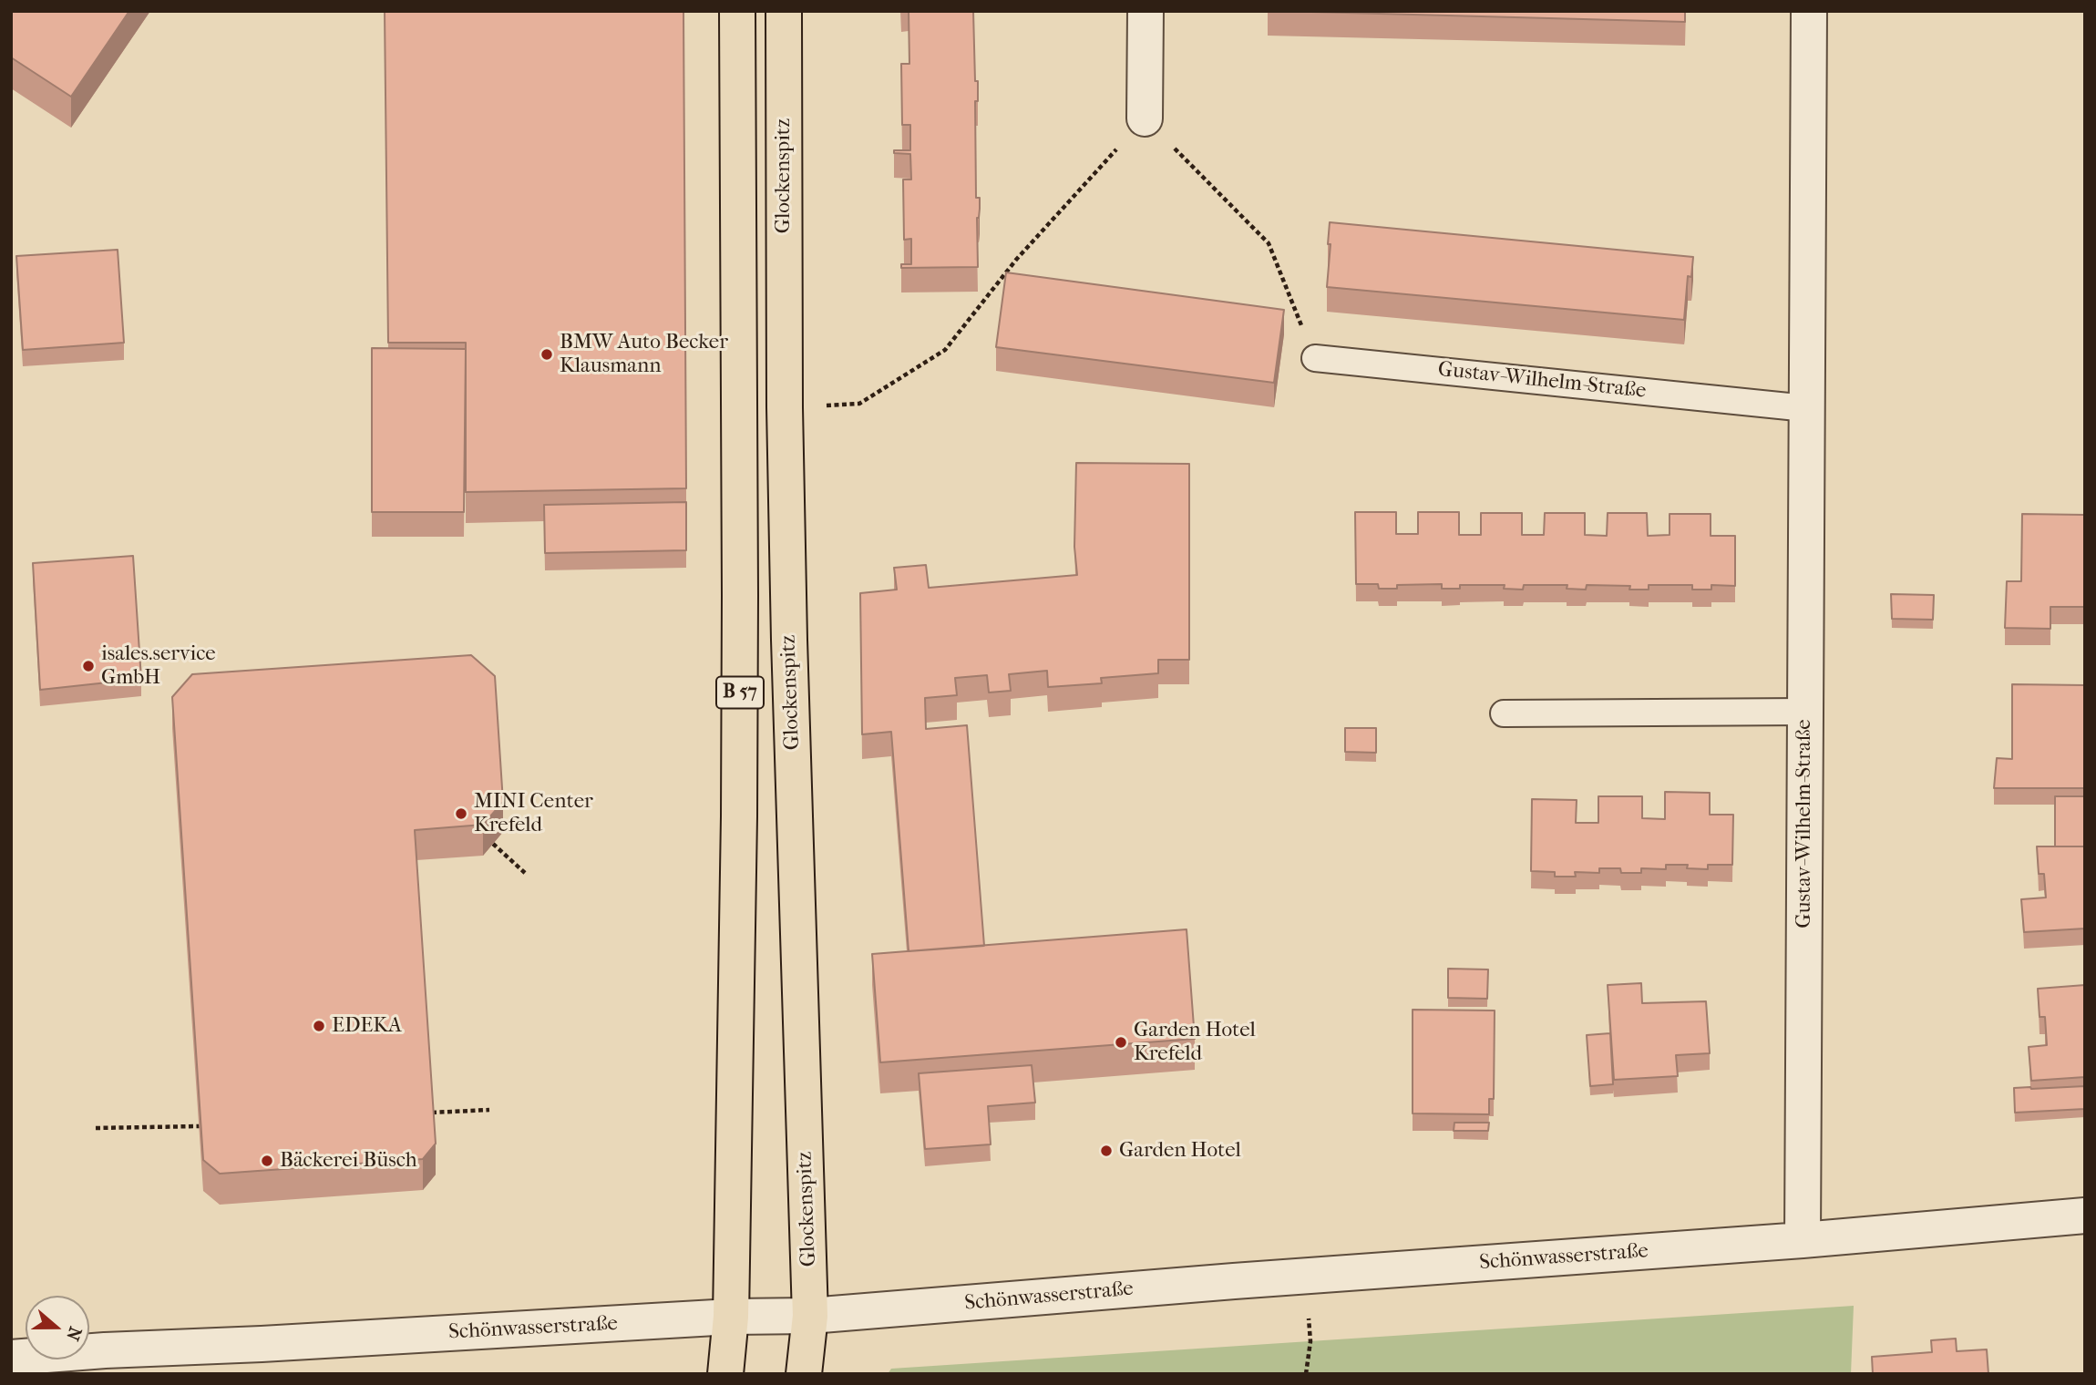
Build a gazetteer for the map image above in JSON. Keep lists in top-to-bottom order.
{
  "streets": {
    "main road": ["Glockenspitz", "B 57"],
    "street": ["Gustav-Wilhelm-Straße", "Schönwasserstraße"]
  },
  "crossings": [
    ["Glockenspitz", "Schönwasserstraße"],
    ["Gustav-Wilhelm-Straße", "Schönwasserstraße"],
    ["B 57", "Schönwasserstraße"]
  ],
  "places": [
    "BMW Auto Becker Klausmann",
    "isales.service GmbH",
    "MINI Center Krefeld",
    "EDEKA",
    "Garden Hotel Krefeld",
    "Garden Hotel",
    "Bäckerei Büsch"
  ],
  "north": "right"
}
